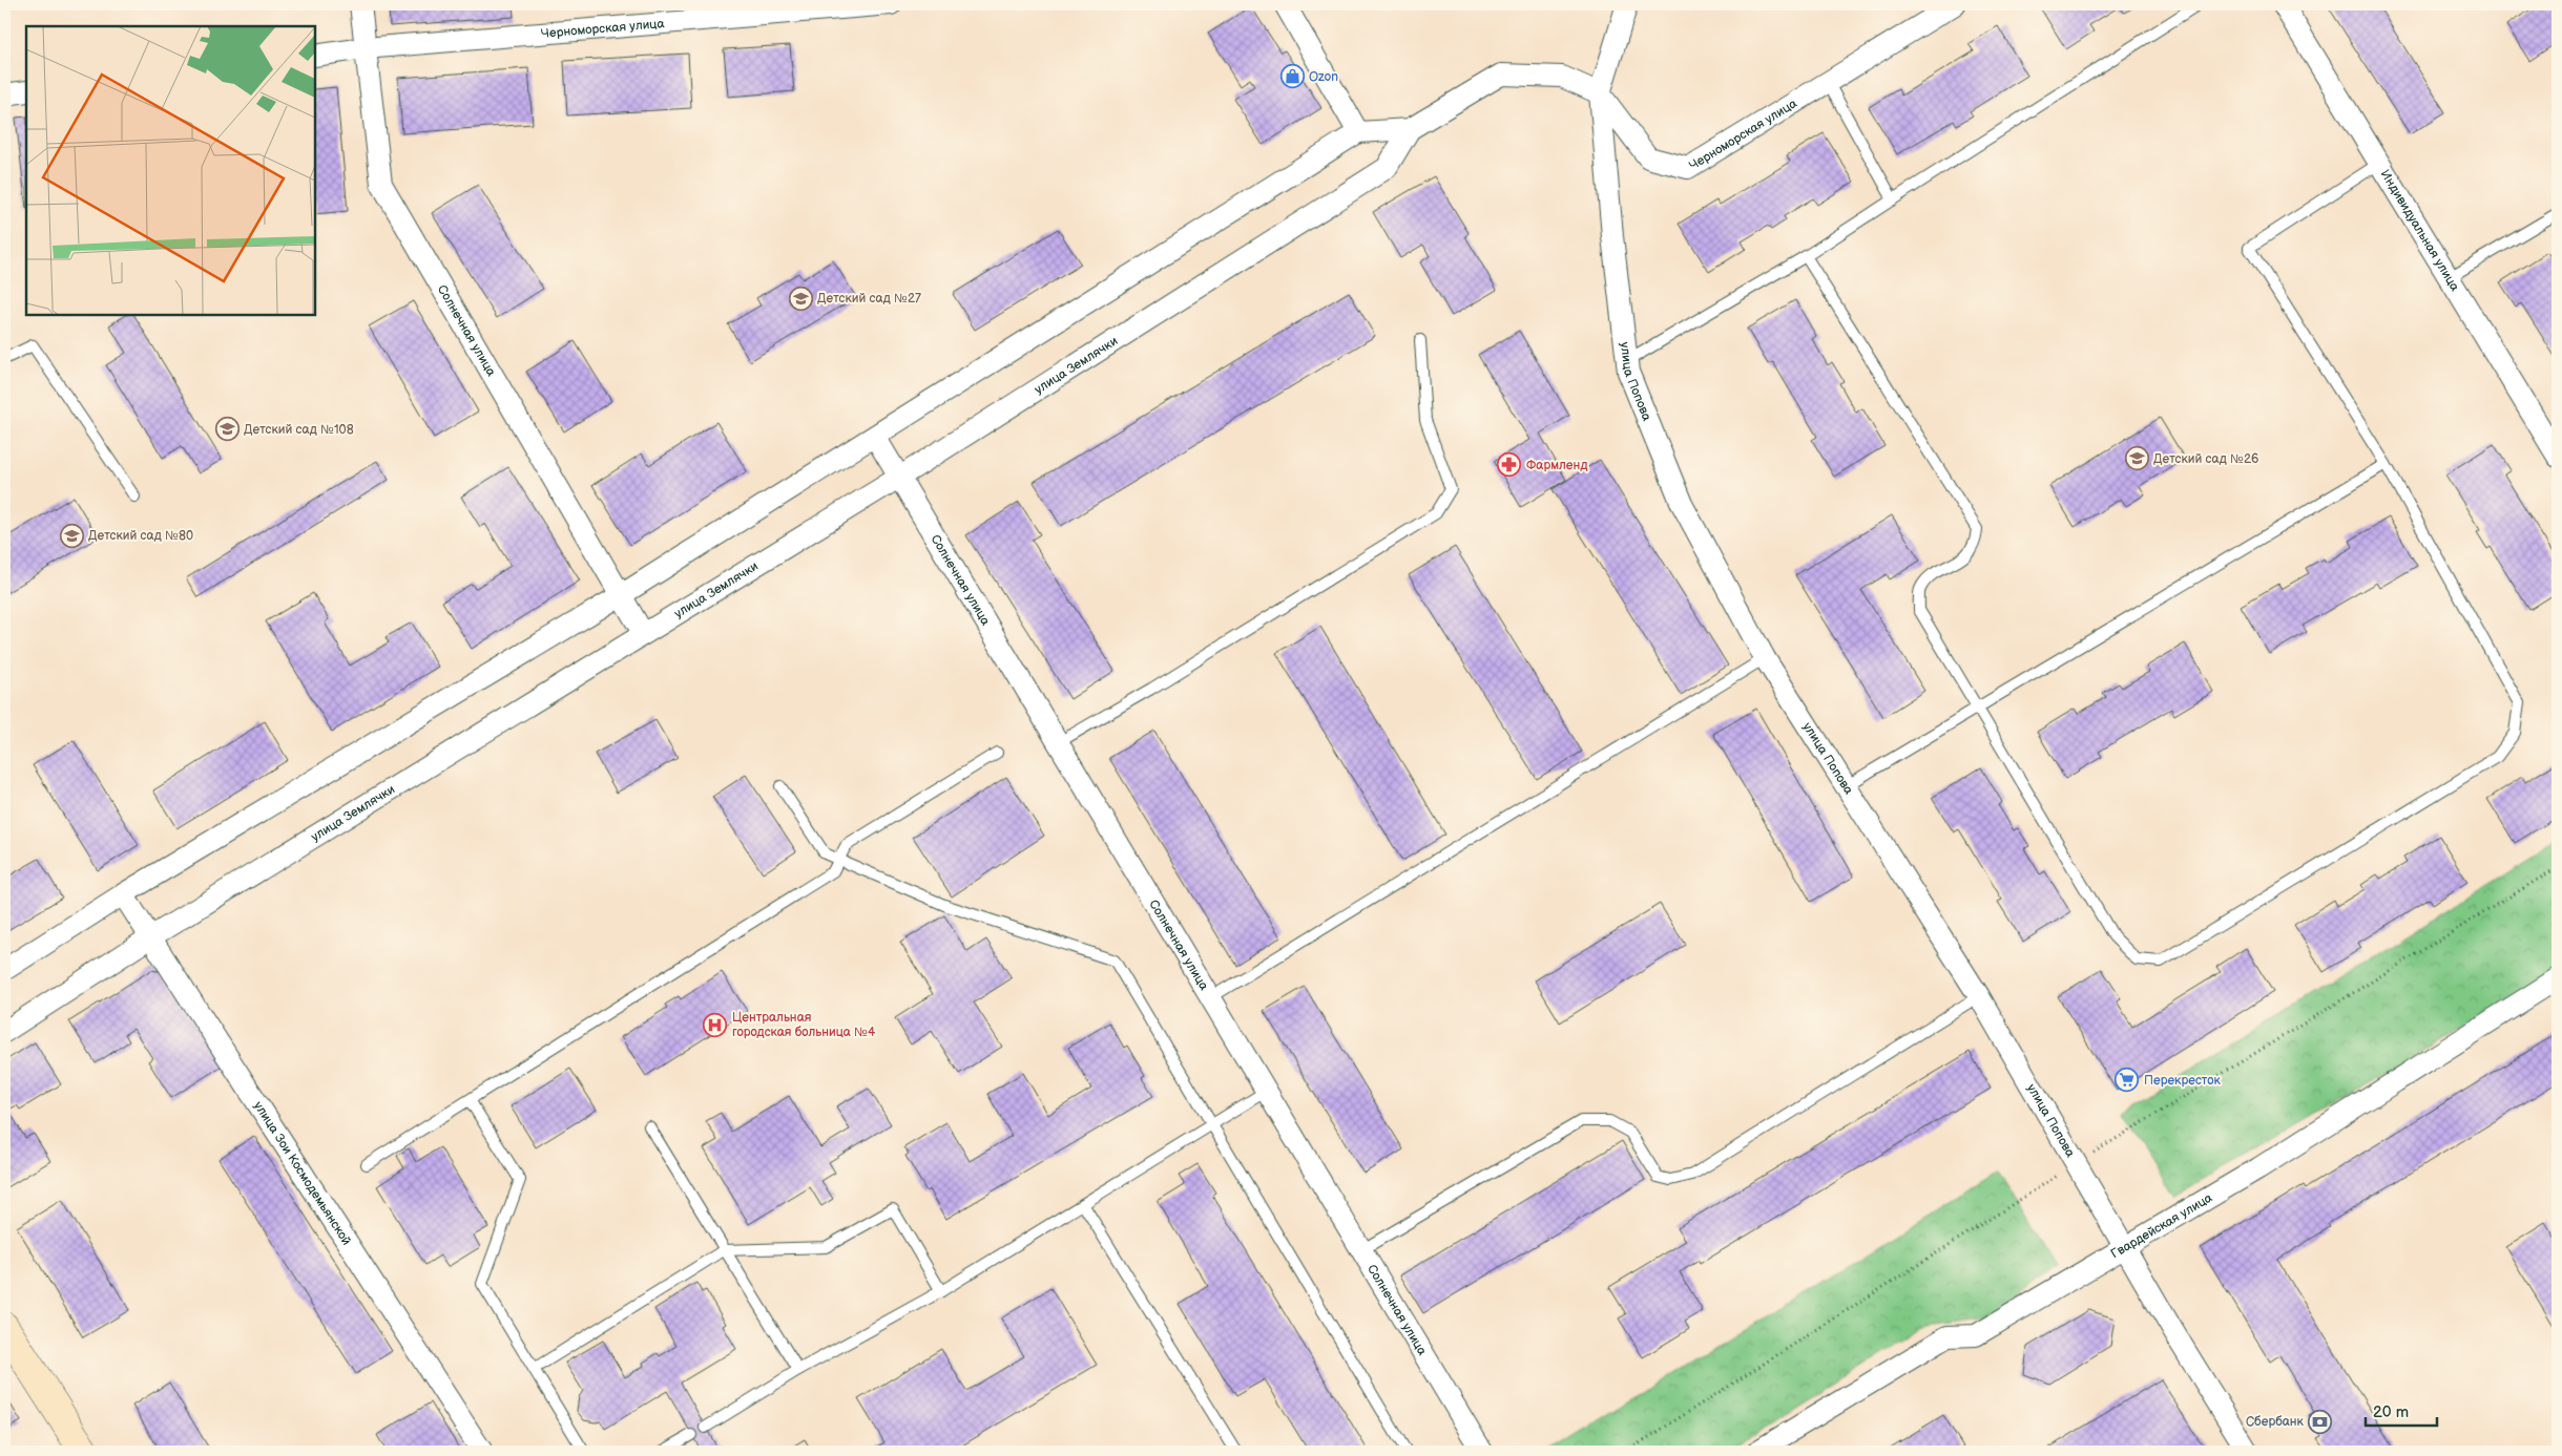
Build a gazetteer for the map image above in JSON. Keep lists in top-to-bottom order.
{
  "streets": {
    "street": [
      "Черноморская улица",
      "Индивидуальная улица",
      "Солнечная улица",
      "улица Землячки",
      "улица Попова",
      "улица Зои Космодемьянской",
      "Гвардейская улица"
    ]
  },
  "crossings": [
    ["Черноморская улица", "Солнечная улица"],
    ["Черноморская улица", "улица Землячки"],
    ["Черноморская улица", "улица Попова"],
    ["Солнечная улица", "улица Землячки"],
    ["улица Землячки", "улица Зои Космодемьянской"],
    ["улица Попова", "Гвардейская улица"]
  ],
  "places": {
    "shop": ["Ozon"],
    "school or university": [
      "Детский сад №27",
      "Детский сад №108",
      "Детский сад №26",
      "Детский сад №80"
    ],
    "pharmacy": ["Фармленд"],
    "hospital": ["Центральная городская больница №4"],
    "supermarket": ["Перекресток"],
    "bank": ["Сбербанк"]
  },
  "scale_bar": "20 m"
}
